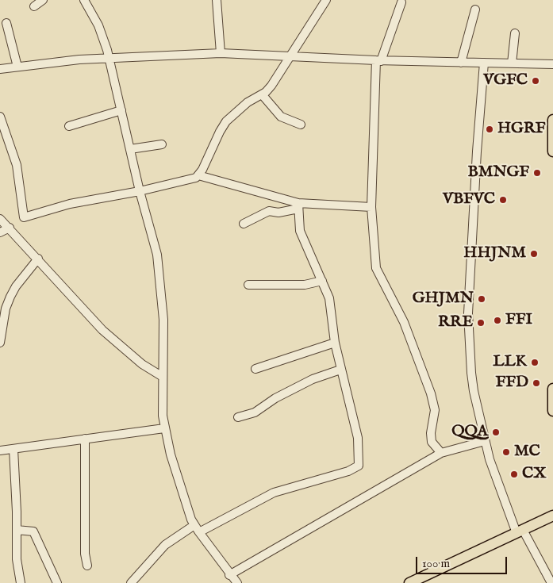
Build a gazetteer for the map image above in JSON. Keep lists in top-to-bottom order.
{
  "places": [
    "VGFC",
    "HGRF",
    "BMNGF",
    "VBFVC",
    "HHJNM",
    "GHJMN",
    "FFI",
    "RRE",
    "LLK",
    "FFD",
    "QQA",
    "MC",
    "CX"
  ],
  "scale_bar": "100 m"
}
